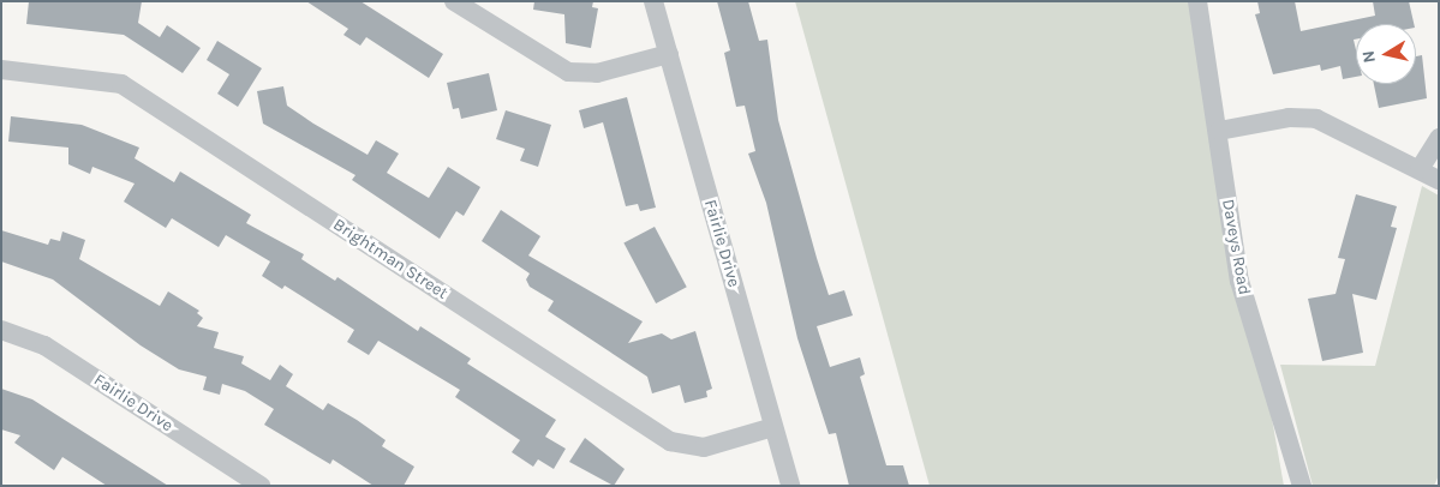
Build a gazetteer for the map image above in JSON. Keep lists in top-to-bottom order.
{
  "streets": {
    "street": ["Fairlie Drive", "Daveys Road", "Brightman Street"]
  },
  "crossings": [
    ["Fairlie Drive", "Brightman Street"]
  ],
  "north": "left"
}
